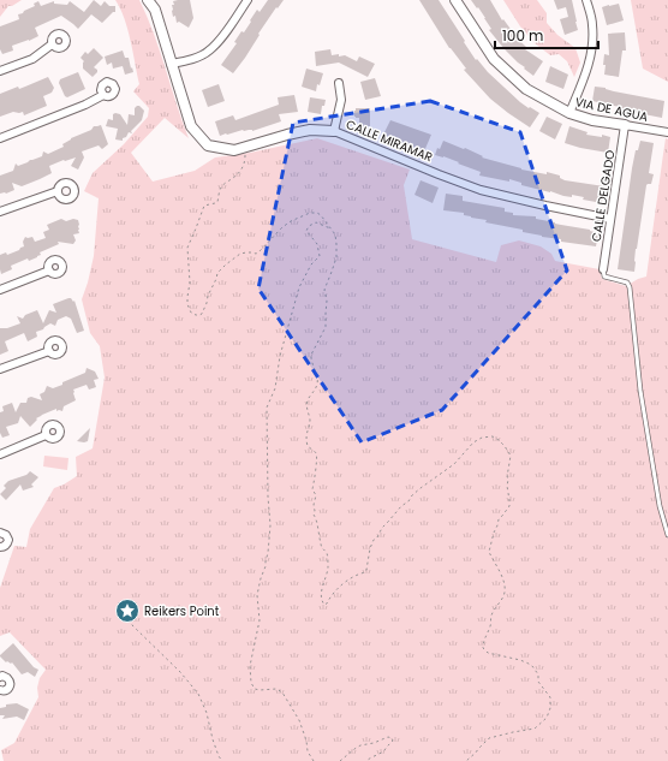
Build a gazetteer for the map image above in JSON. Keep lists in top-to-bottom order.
{
  "streets": {
    "street": ["VIA DE AGUA", "CALLE MIRAMAR", "CALLE DELGADO"]
  },
  "crossings": [
    ["VIA DE AGUA", "CALLE DELGADO"],
    ["CALLE MIRAMAR", "CALLE DELGADO"]
  ],
  "places": {
    "place": ["Reikers Point"]
  },
  "scale_bar": "100 m"
}
